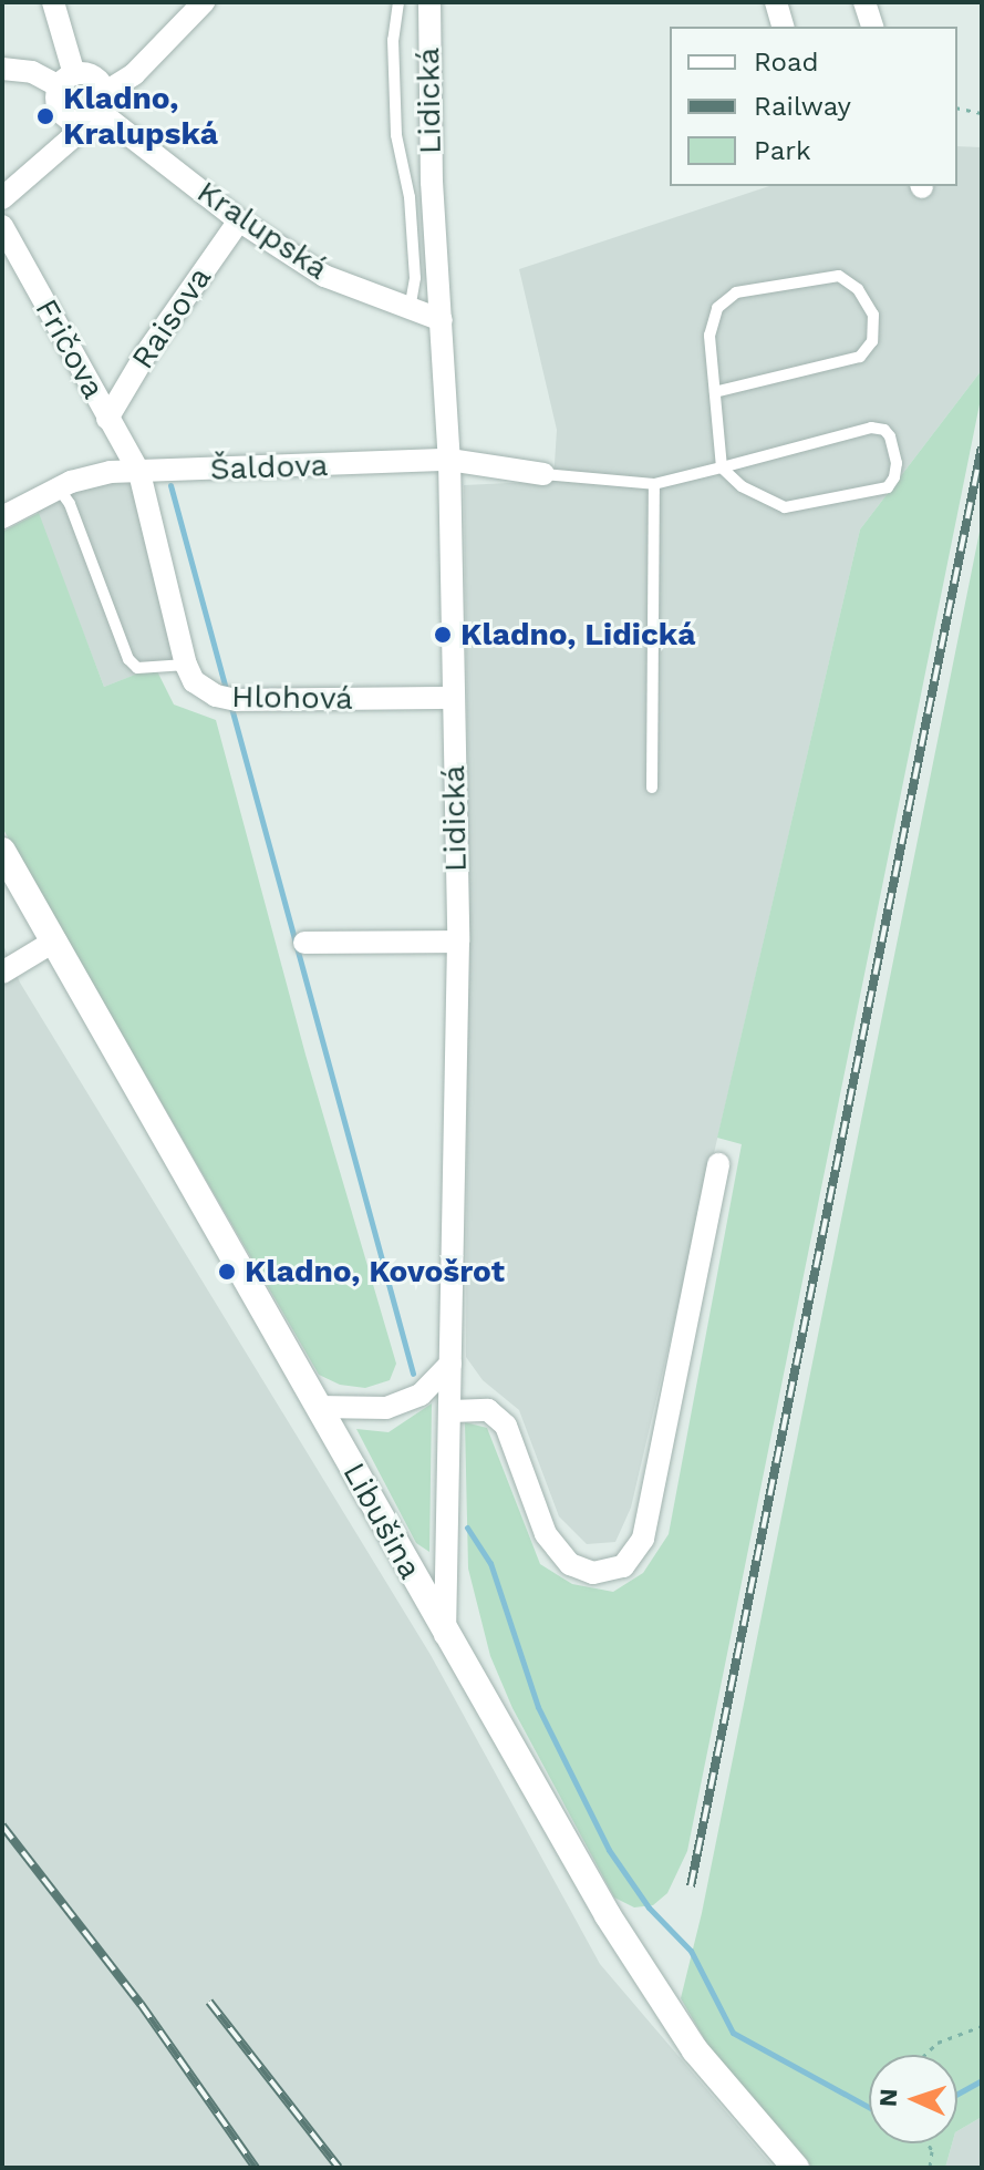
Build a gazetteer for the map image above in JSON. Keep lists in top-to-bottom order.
{
  "streets": {
    "main road": ["Libušina"],
    "street": [
      "Lidická",
      "Kralupská",
      "Raisova",
      "Fričova",
      "Šaldova",
      "Hlohová"
    ]
  },
  "crossings": [
    ["Lidická", "Kralupská"],
    ["Lidická", "Šaldova"],
    ["Lidická", "Hlohová"],
    ["Lidická", "Libušina"],
    ["Kralupská", "Raisova"],
    ["Raisova", "Fričova"],
    ["Fričova", "Šaldova"]
  ],
  "places": ["Kladno, Kralupská", "Kladno, Lidická", "Kladno, Kovošrot"],
  "legend": ["Road", "Railway", "Park"],
  "north": "left"
}
